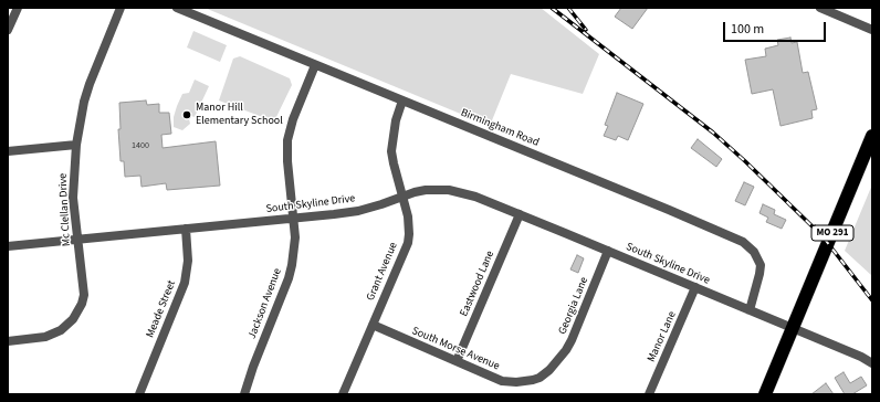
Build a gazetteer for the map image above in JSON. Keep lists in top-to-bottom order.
{
  "streets": {
    "highway": ["MO 291"],
    "street": [
      "Birmingham Road",
      "South Skyline Drive",
      "Mc Clellan Drive",
      "Grant Avenue",
      "Eastwood Lane",
      "Jackson Avenue",
      "Georgia Lane",
      "Meade Street",
      "Manor Lane",
      "South Morse Avenue"
    ]
  },
  "crossings": [
    ["Birmingham Road", "South Skyline Drive"],
    ["Birmingham Road", "Grant Avenue"],
    ["Birmingham Road", "Jackson Avenue"],
    ["South Skyline Drive", "Mc Clellan Drive"],
    ["South Skyline Drive", "MO 291"],
    ["South Skyline Drive", "Grant Avenue"],
    ["South Skyline Drive", "Eastwood Lane"],
    ["South Skyline Drive", "Jackson Avenue"],
    ["South Skyline Drive", "Georgia Lane"],
    ["South Skyline Drive", "Meade Street"],
    ["South Skyline Drive", "Manor Lane"],
    ["Grant Avenue", "South Morse Avenue"],
    ["Eastwood Lane", "South Morse Avenue"],
    ["Georgia Lane", "South Morse Avenue"]
  ],
  "places": ["Manor Hill Elementary School"],
  "house_numbers": ["1400"],
  "scale_bar": "100 m"
}
